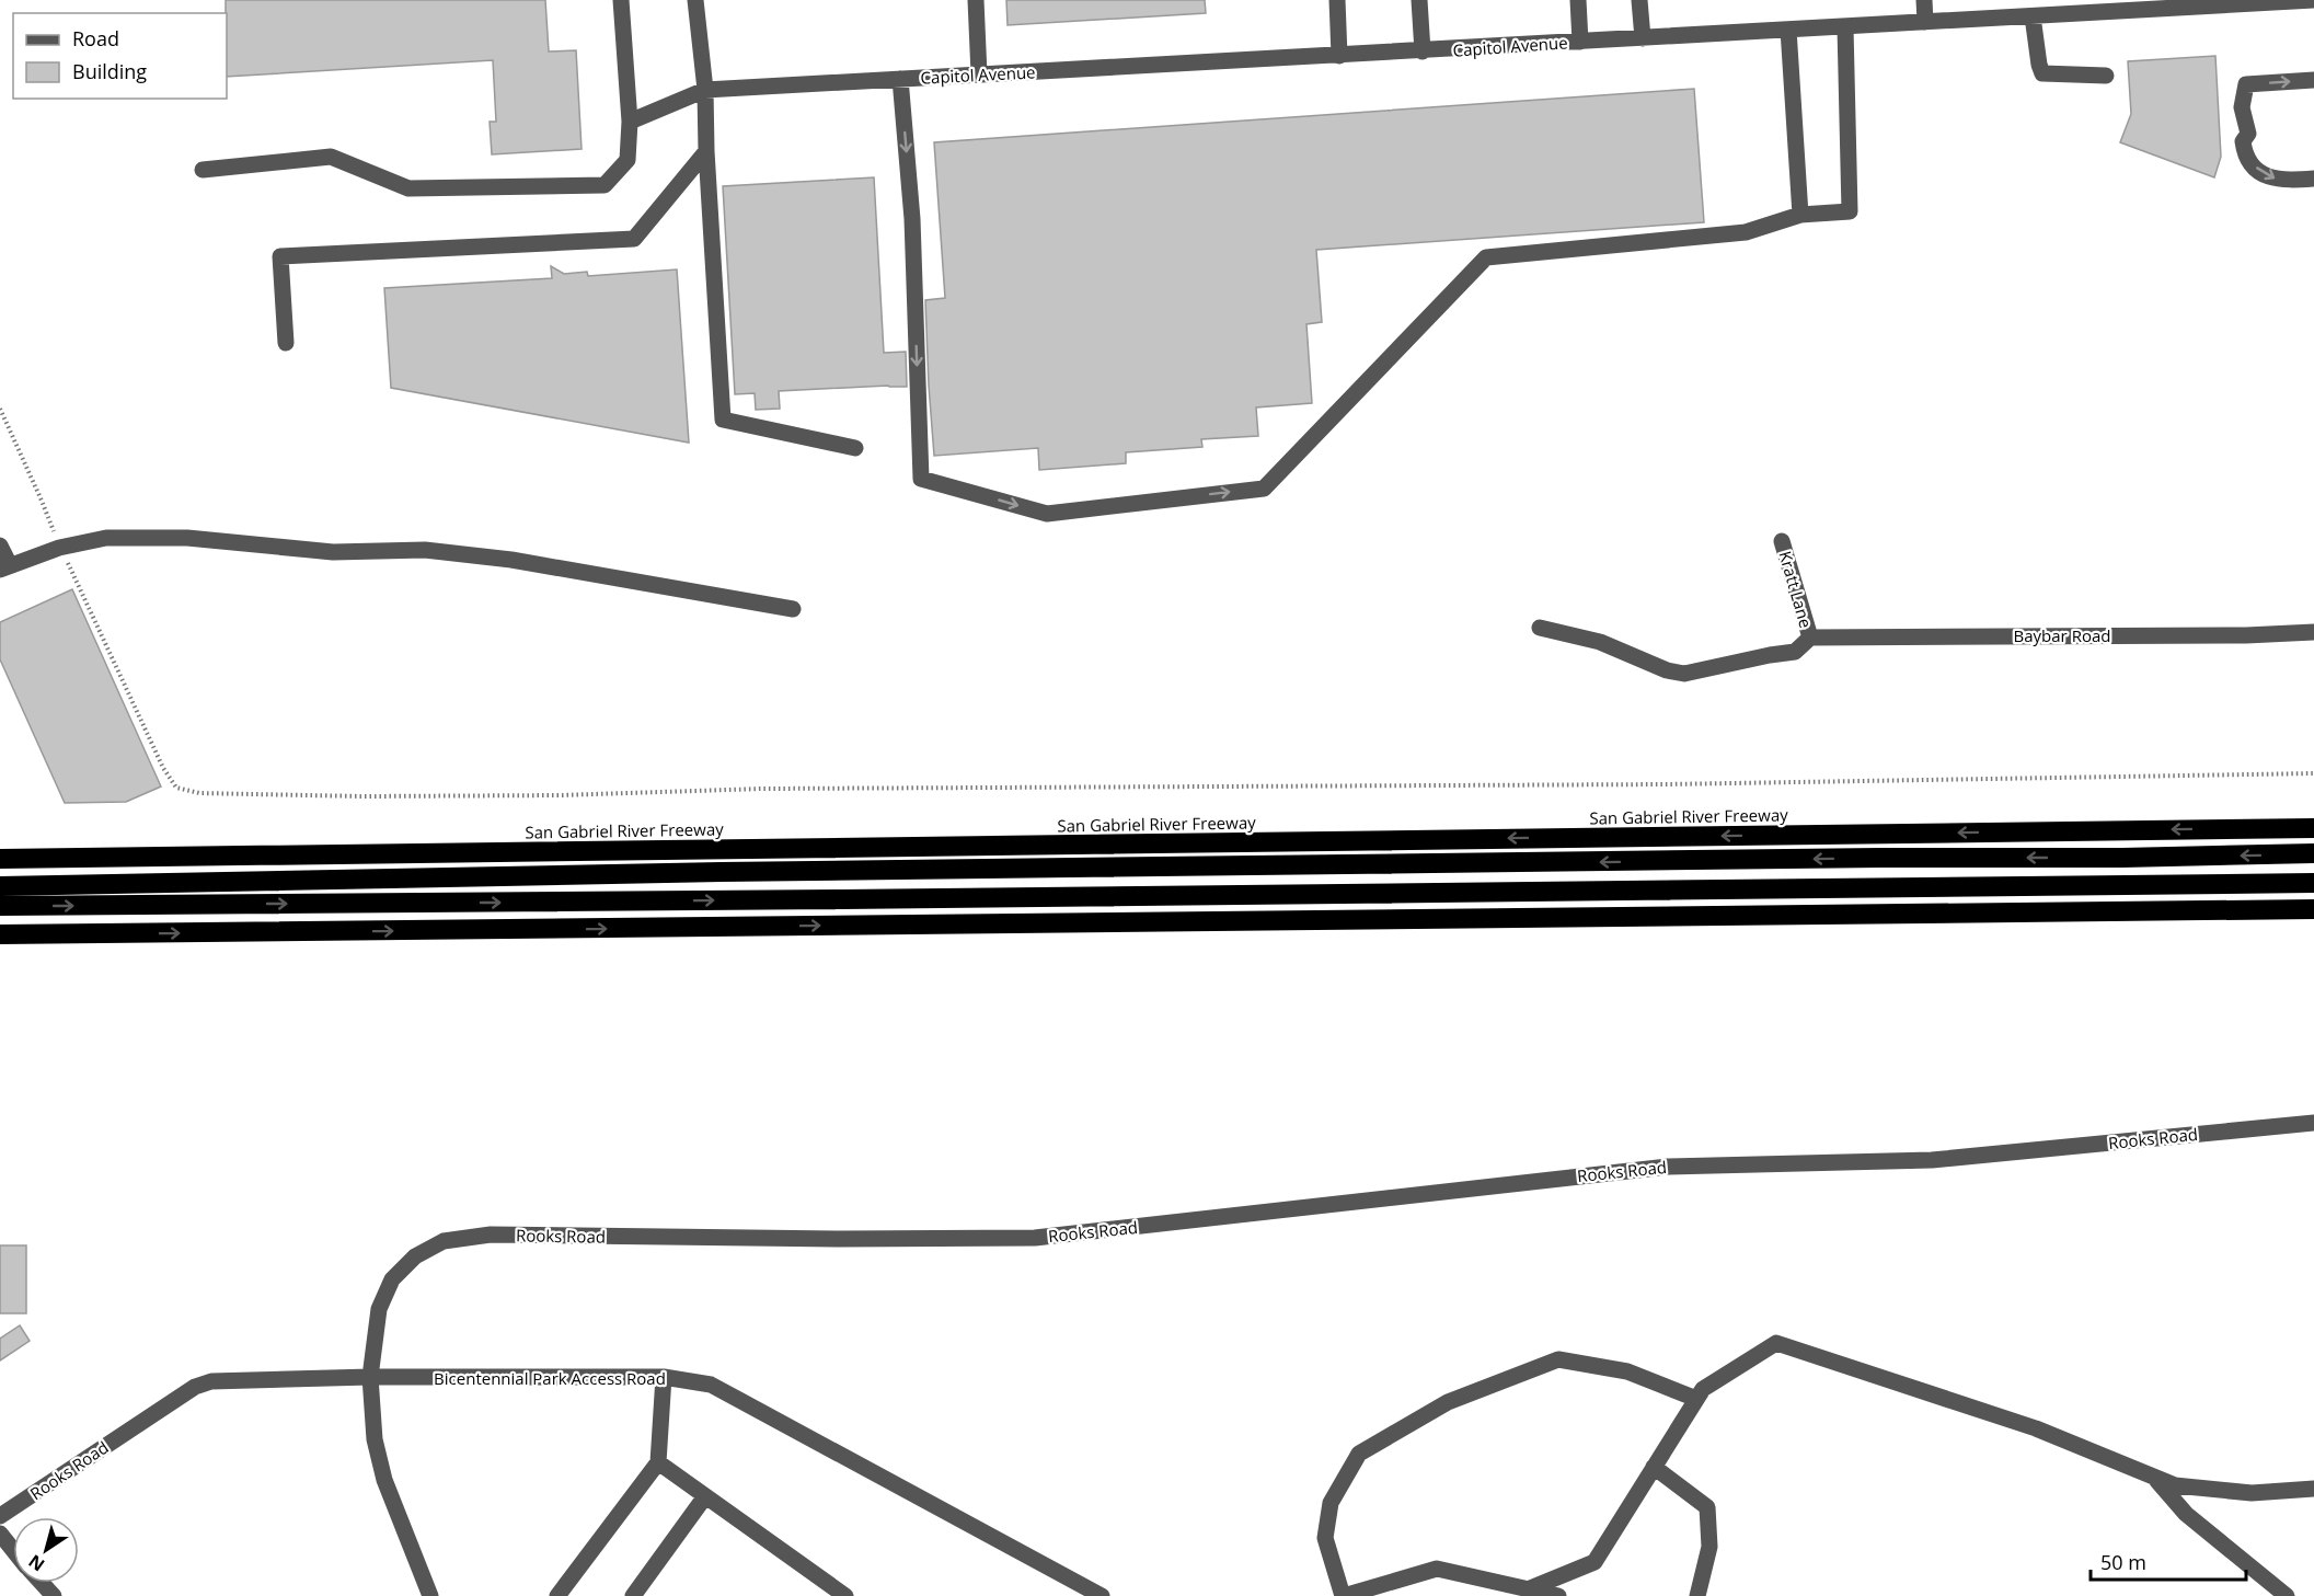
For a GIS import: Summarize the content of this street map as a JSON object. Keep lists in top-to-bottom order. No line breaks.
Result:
{"streets":{"highway":["San Gabriel River Freeway"],"street":["Capitol Avenue","Kratt Lane","Baybar Road","Rooks Road","Bicentennial Park Access Road"]},"crossings":[["Kratt Lane","Baybar Road"],["Rooks Road","Bicentennial Park Access Road"]],"legend":["Road","Building"],"scale_bar":"50 m","north":"bottom left"}
